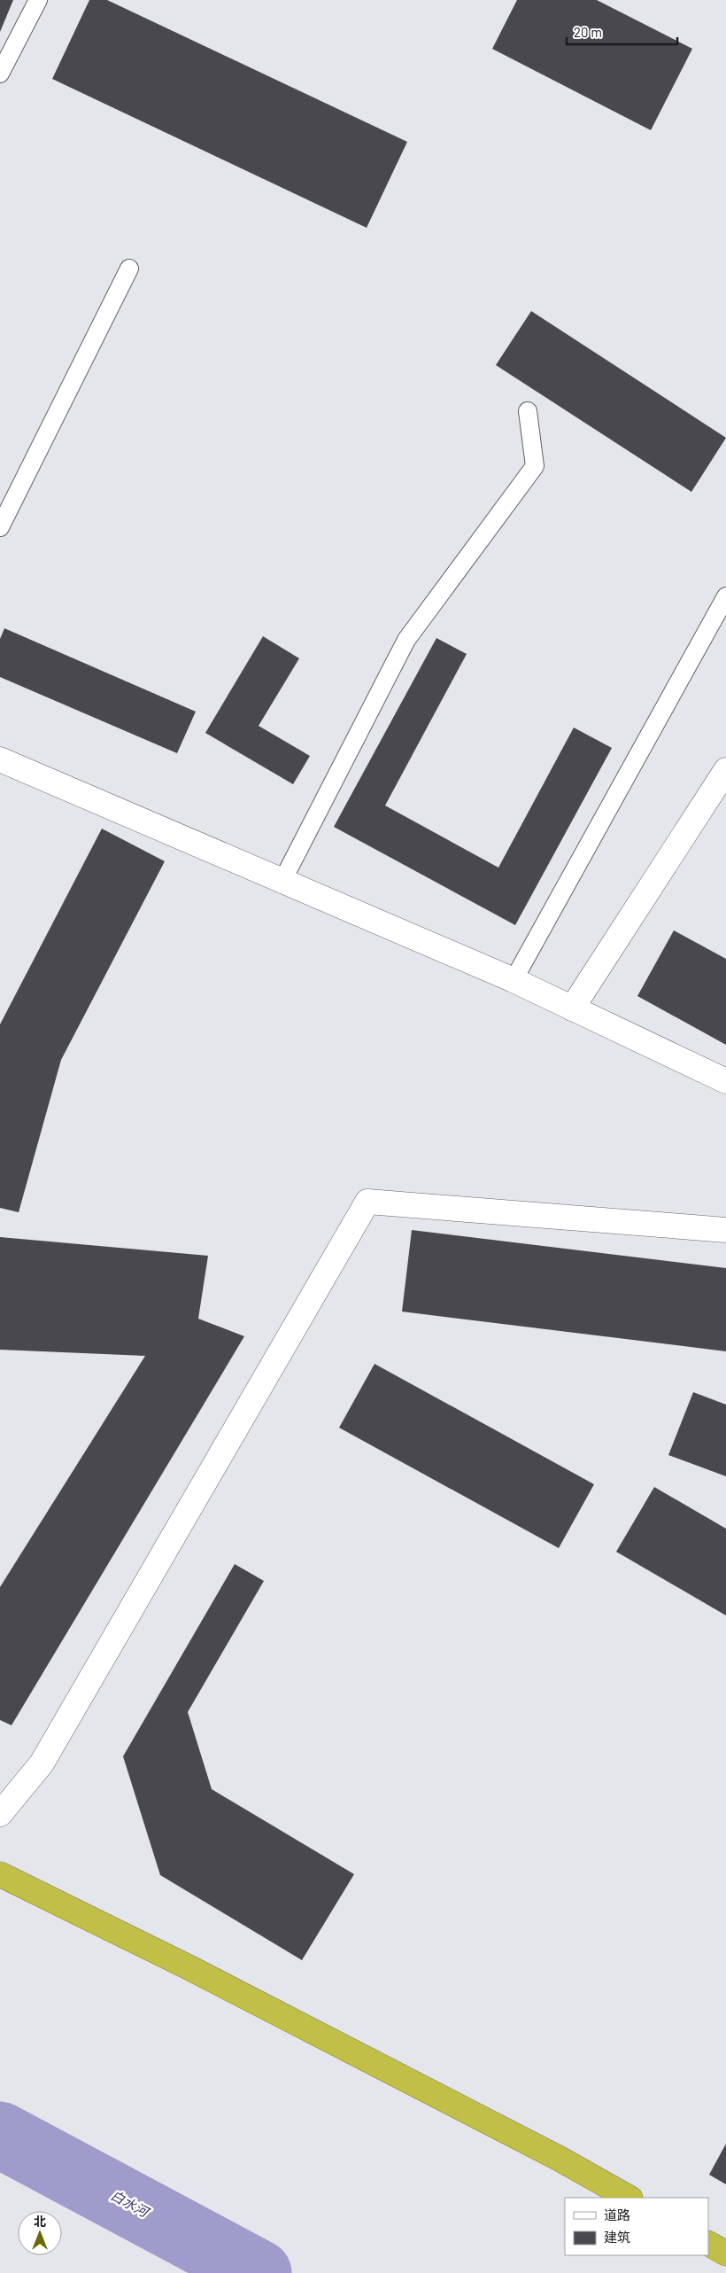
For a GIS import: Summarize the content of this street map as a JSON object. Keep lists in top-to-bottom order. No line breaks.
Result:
{"water":["白水河"],"legend":["道路","建筑"],"scale_bar":"20 m","north":"top"}
